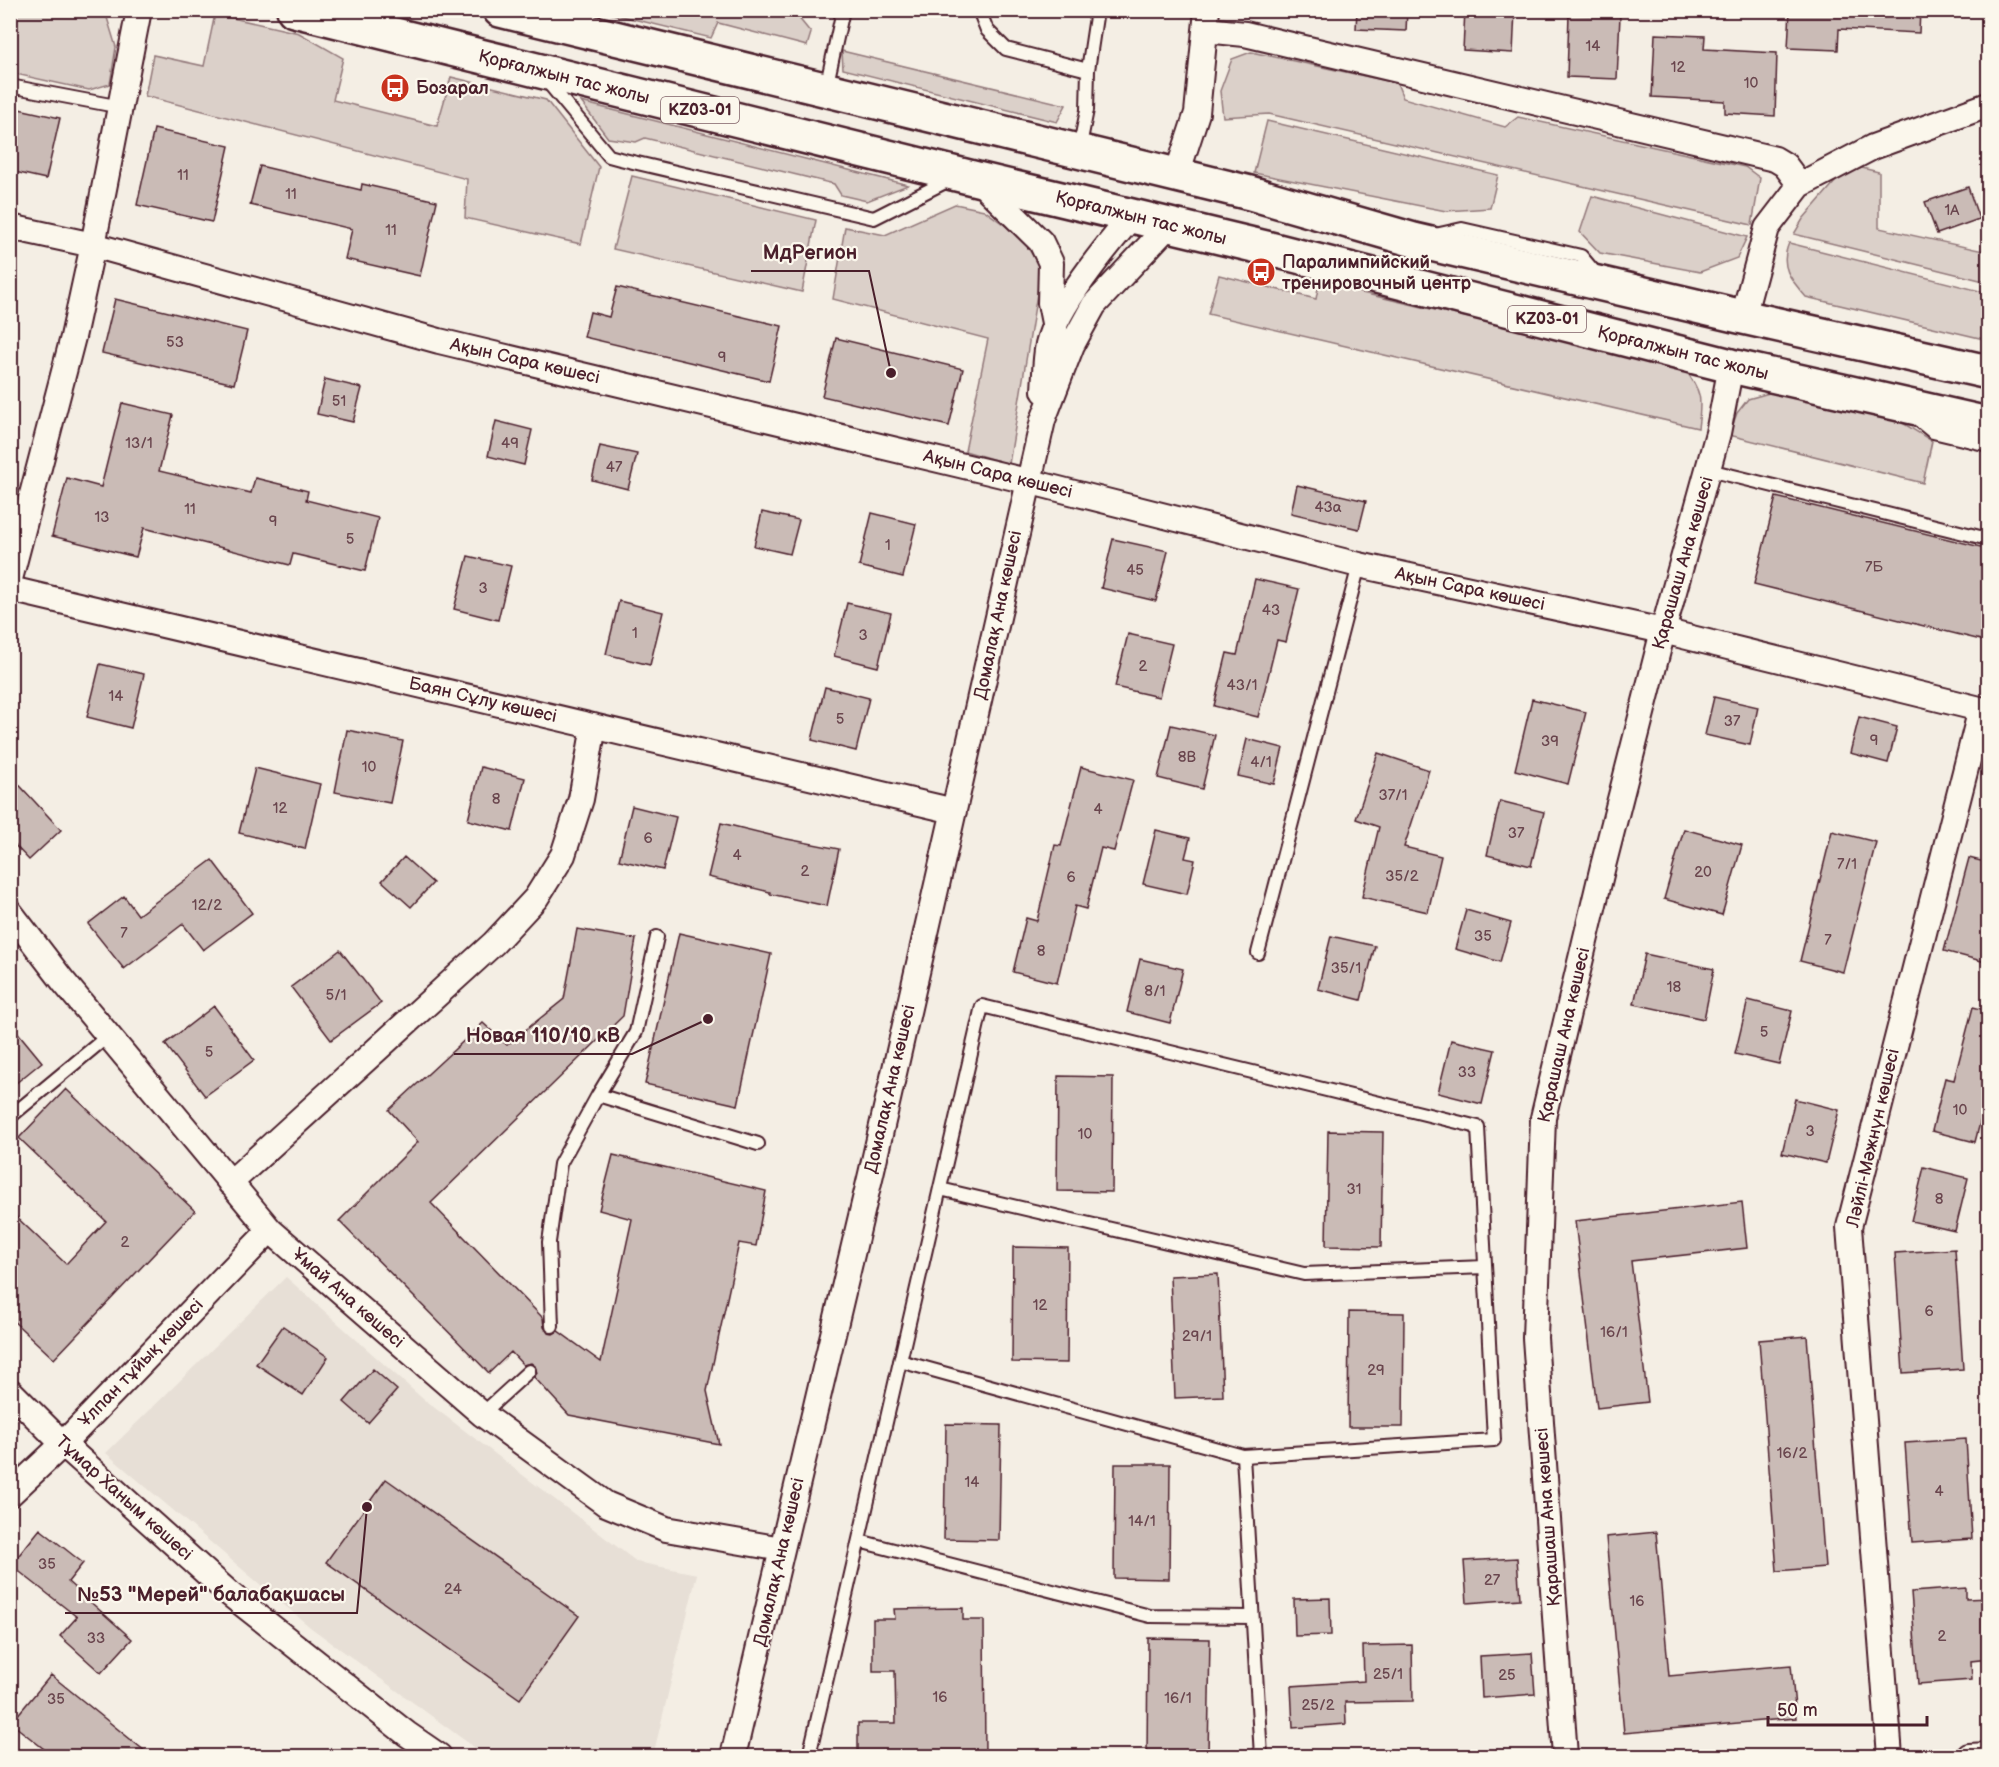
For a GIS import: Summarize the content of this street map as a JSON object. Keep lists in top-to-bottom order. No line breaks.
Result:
{"streets":{"main road":["Қорғалжын тас жолы","KZ03-01"],"street":["Ақын Сара көшесі","Қарашаш Ана көшесі","Домалақ Ана көшесі","Баян Сұлу көшесі","Ләйлі-Мәжнүн көшесі","Ұмай Ана көшесі","Ұлпан тұйық көшесі","Тұмар Ханым көшесі"]},"crossings":[["Қорғалжын тас жолы","Қарашаш Ана көшесі"],["Қорғалжын тас жолы","Домалақ Ана көшесі"],["Ақын Сара көшесі","Қарашаш Ана көшесі"],["Ақын Сара көшесі","Домалақ Ана көшесі"],["Ақын Сара көшесі","Ләйлі-Мәжнүн көшесі"],["Домалақ Ана көшесі","Баян Сұлу көшесі"],["Домалақ Ана көшесі","Ұмай Ана көшесі"],["Ұмай Ана көшесі","Ұлпан тұйық көшесі"],["Ұлпан тұйық көшесі","Тұмар Ханым көшесі"]],"places":{"bus stop":["Бозарал","Паралимпийский тренировочный центр"],"other":["МдРегион","Новая 110/10 кВ","№53 \"Мерей\" балабақшасы"]},"house_numbers":["14","12","10","11","11","1А","11","53","9","51","13/1","49","47","43а","11","13","9","5","1","7Б","45","3","43","1","3","2","43/1","14","5","37","9","39","8В","4/1","10","37/1","8","12","4","37","6","4","7/1","2","20","35/2","6","12/2","7","35","7","8","35/1","18","8/1","5/1","5","5","33","10","3","10","31","8","2","12","6","16/1","29/1","29","16/2","14","4","14/1","35","27","24","16","2","33","25/1","25","16","16/1","35","25/2"],"scale_bar":"50 m"}
